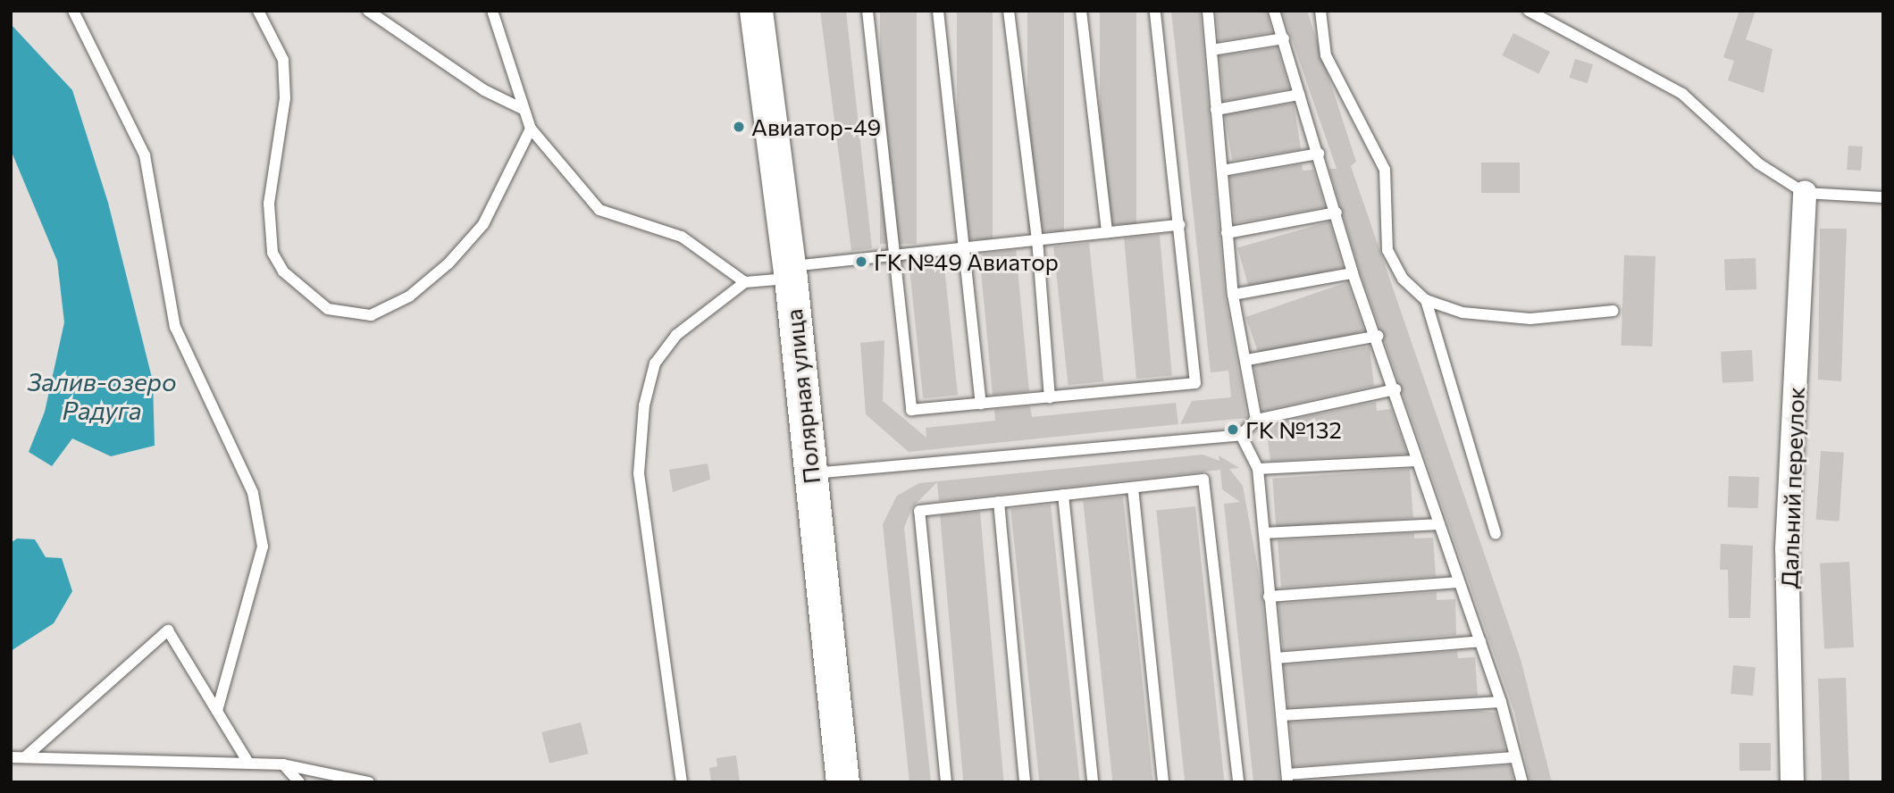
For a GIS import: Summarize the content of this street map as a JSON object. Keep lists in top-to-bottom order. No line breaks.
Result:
{"streets":{"main road":["Полярная улица"],"street":["Дальний переулок"]},"water":["Залив-озеро Радуга"],"places":["Авиатор-49","ГК №49 Авиатор","ГК №132"]}
